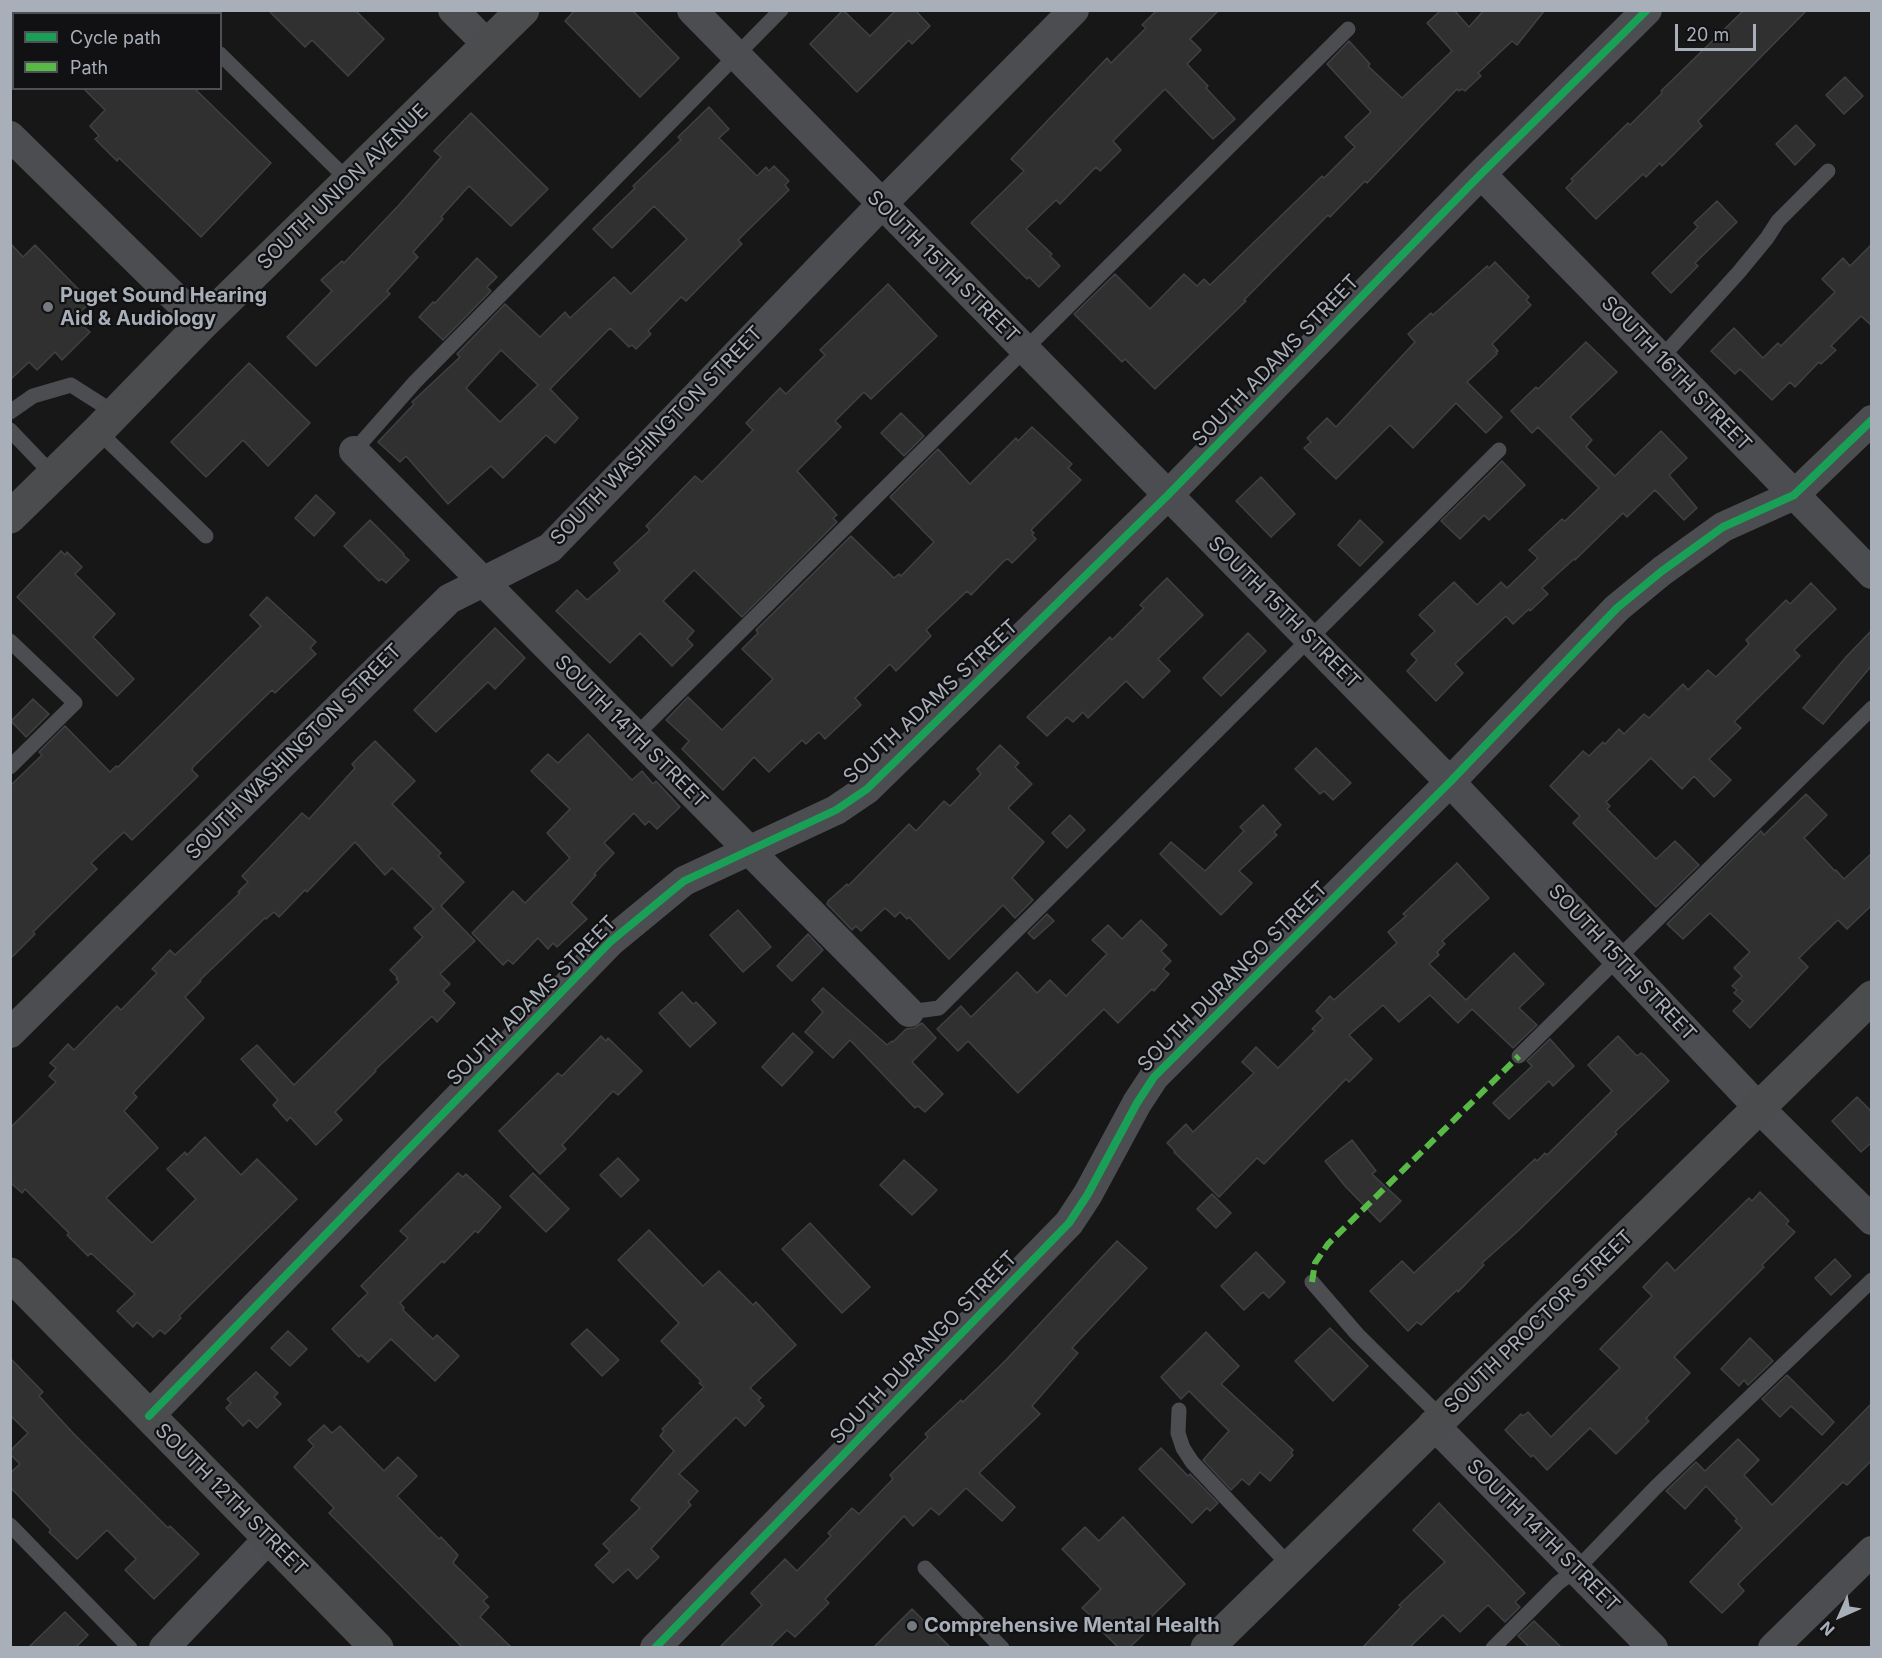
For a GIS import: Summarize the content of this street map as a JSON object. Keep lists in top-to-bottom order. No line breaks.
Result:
{"streets":{"main road":["SOUTH UNION AVENUE","SOUTH PROCTOR STREET","SOUTH 12TH STREET"],"street":["SOUTH 15TH STREET","SOUTH ADAMS STREET","SOUTH 16TH STREET","SOUTH WASHINGTON STREET","SOUTH 14TH STREET","SOUTH DURANGO STREET"]},"crossings":[["SOUTH 15TH STREET","SOUTH ADAMS STREET"],["SOUTH 15TH STREET","SOUTH WASHINGTON STREET"],["SOUTH 15TH STREET","SOUTH DURANGO STREET"],["SOUTH 15TH STREET","SOUTH PROCTOR STREET"],["SOUTH ADAMS STREET","SOUTH 16TH STREET"],["SOUTH ADAMS STREET","SOUTH 14TH STREET"],["SOUTH ADAMS STREET","SOUTH 12TH STREET"],["SOUTH 16TH STREET","SOUTH DURANGO STREET"],["SOUTH WASHINGTON STREET","SOUTH 14TH STREET"],["SOUTH 14TH STREET","SOUTH PROCTOR STREET"]],"places":["Puget Sound Hearing Aid & Audiology","Comprehensive Mental Health"],"legend":["Cycle path","Path"],"scale_bar":"20 m","north":"bottom left"}
